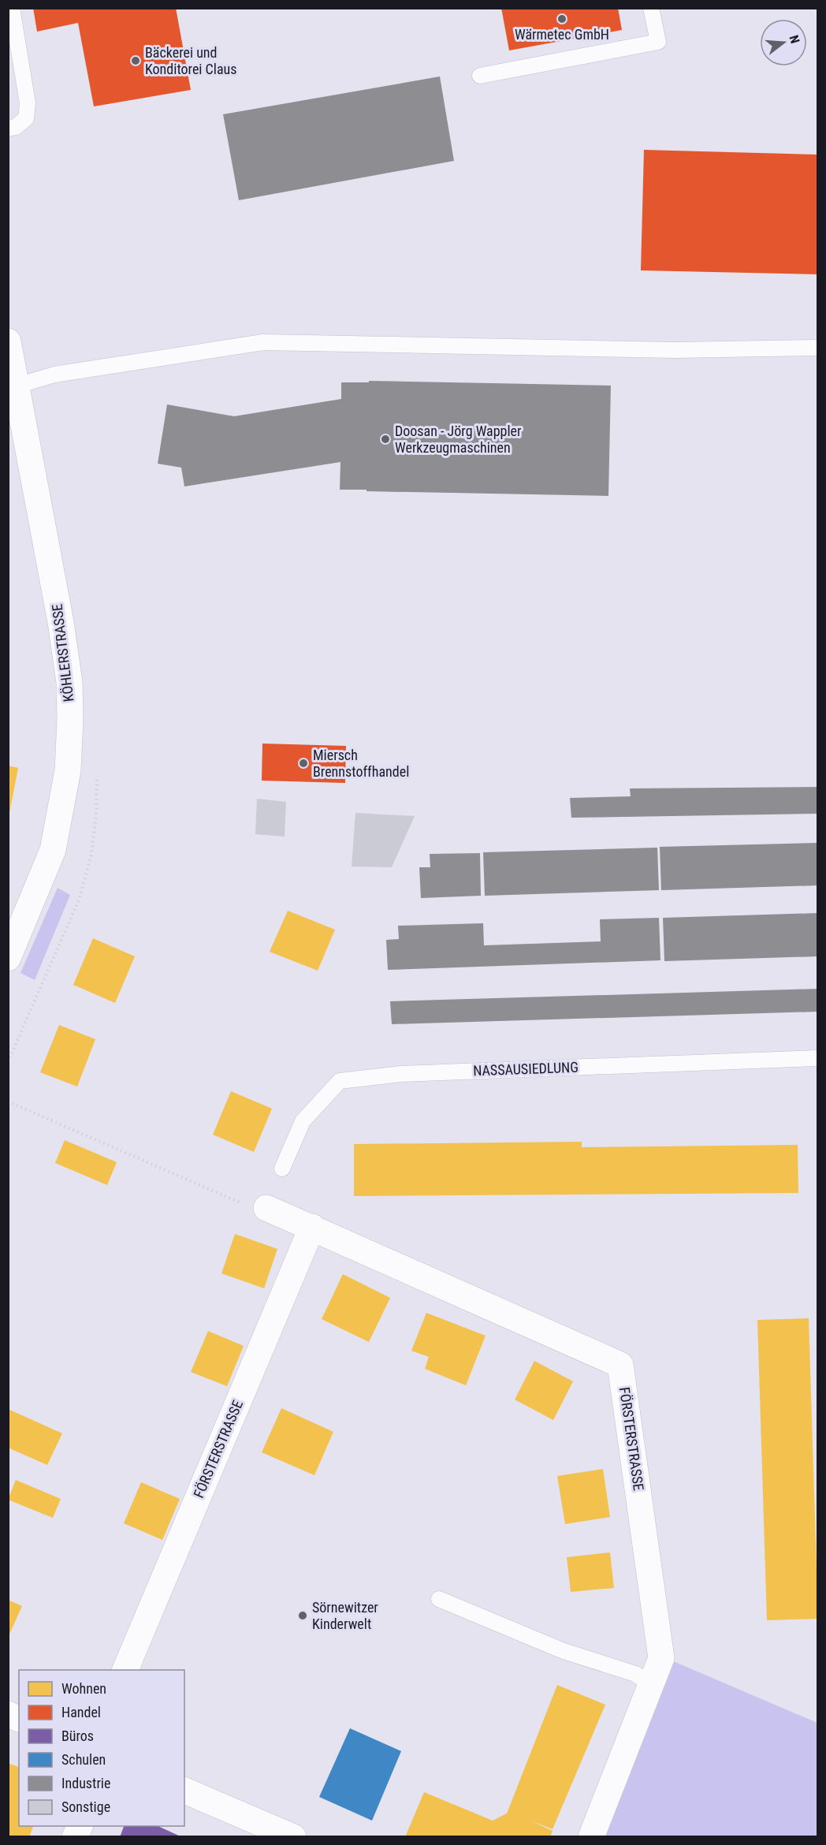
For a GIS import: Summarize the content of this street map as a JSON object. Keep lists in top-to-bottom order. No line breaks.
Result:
{"streets":{"street":["KÖHLERSTRASSE","FÖRSTERSTRASSE"],"lane":["NASSAUSIEDLUNG"]},"places":["Wärmetec GmbH","Bäckerei und Konditorei Claus","Doosan - Jörg Wappler Werkzeugmaschinen","Miersch Brennstoffhandel","Sörnewitzer Kinderwelt"],"legend":["Wohnen","Handel","Büros","Schulen","Industrie","Sonstige"],"north":"right"}
